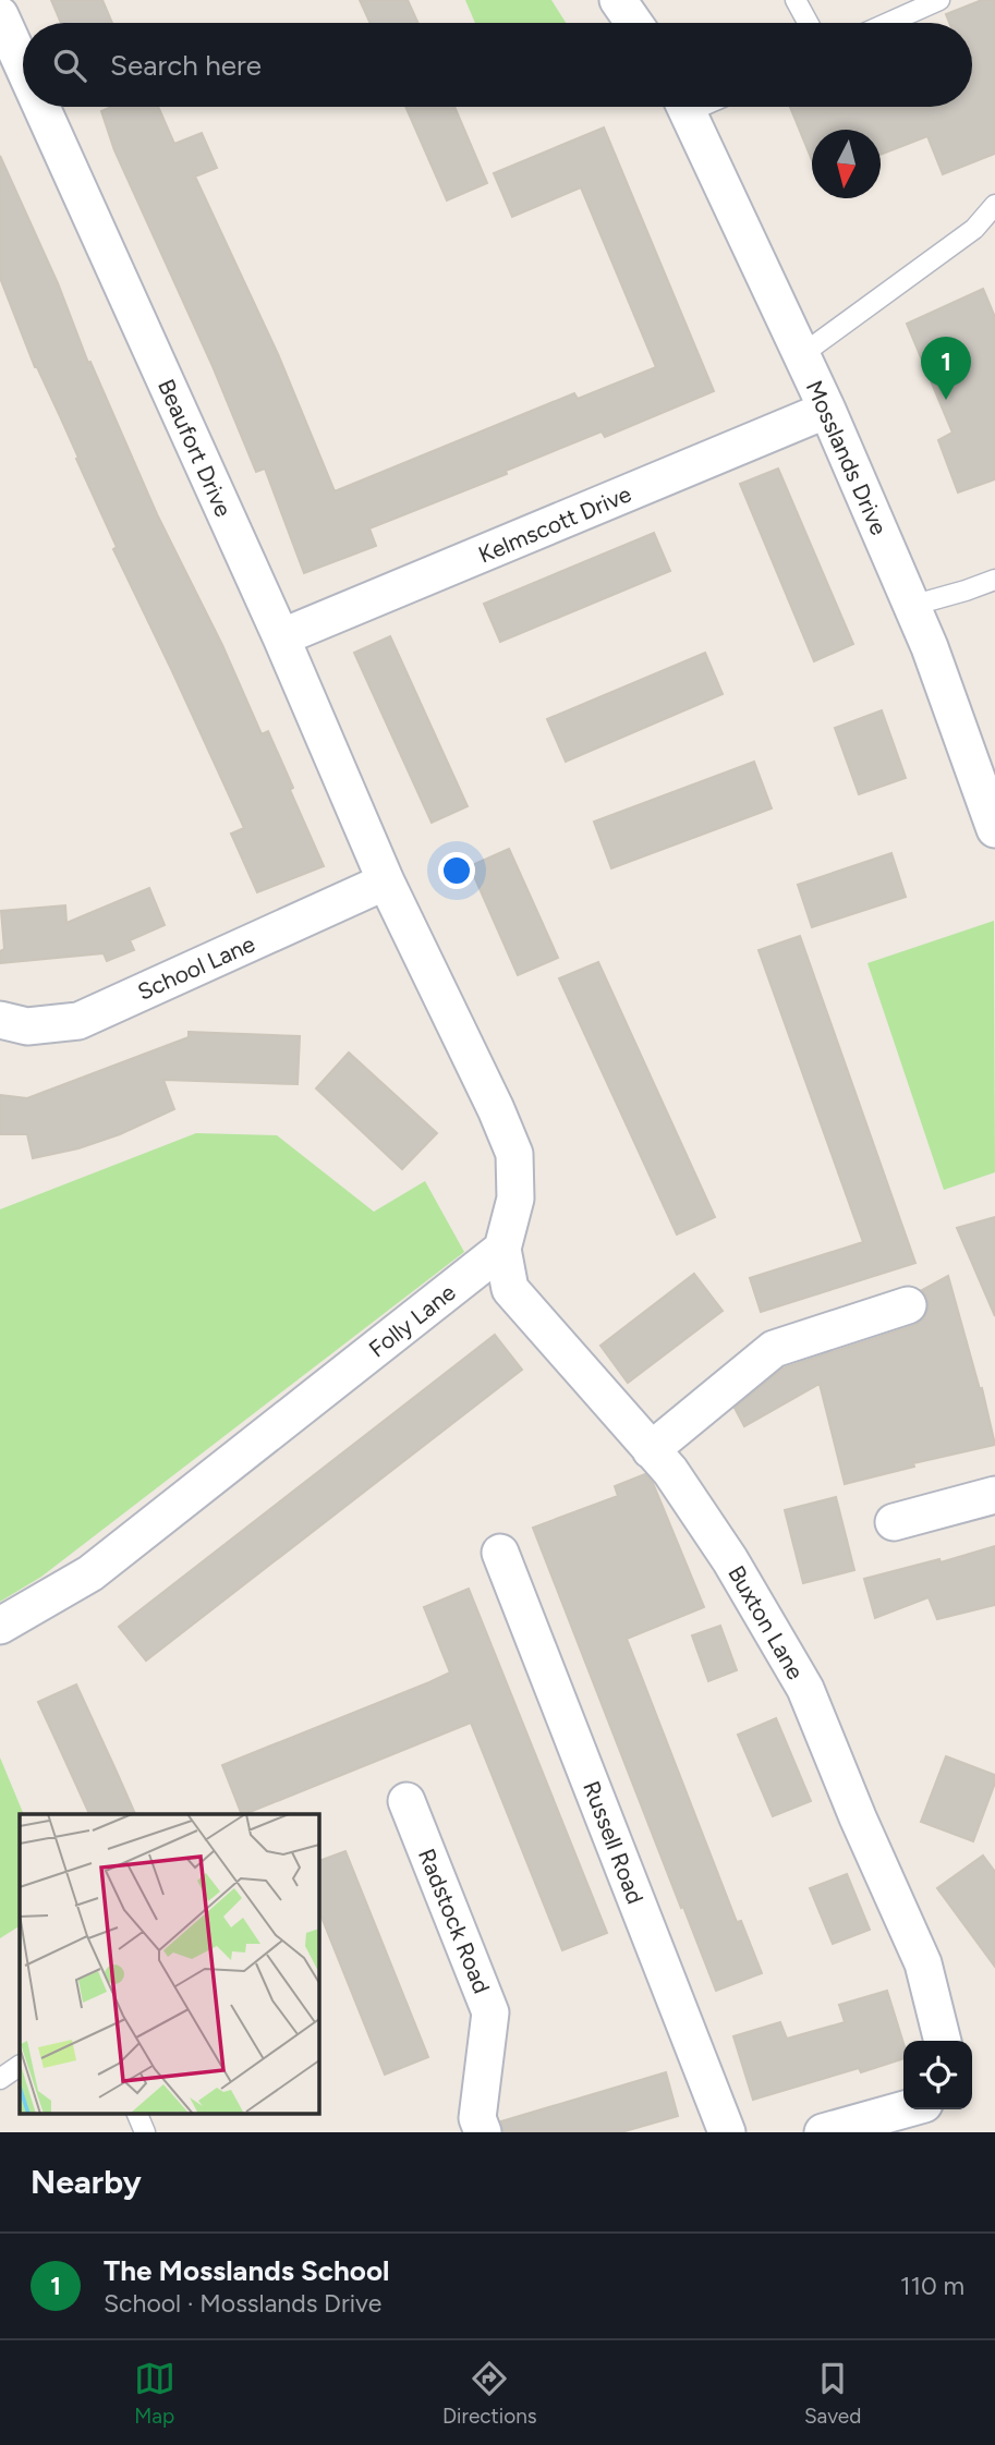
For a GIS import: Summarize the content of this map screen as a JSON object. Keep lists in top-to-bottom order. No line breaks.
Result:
{"streets":{"street":["Beaufort Drive","Mosslands Drive","Kelmscott Drive","School Lane","Folly Lane","Buxton Lane","Russell Road","Radstock Road"]},"crossings":[["Beaufort Drive","Kelmscott Drive"],["Beaufort Drive","School Lane"],["Mosslands Drive","Kelmscott Drive"],["Folly Lane","Buxton Lane"]],"north":"bottom","page":{"search":"Search here","pins":"1","heading":"Nearby","list":[{"mark":"1","name":"The Mosslands School","note":"School · Mosslands Drive","value":"110 m"}],"nav":["Map","Directions","Saved"]}}
